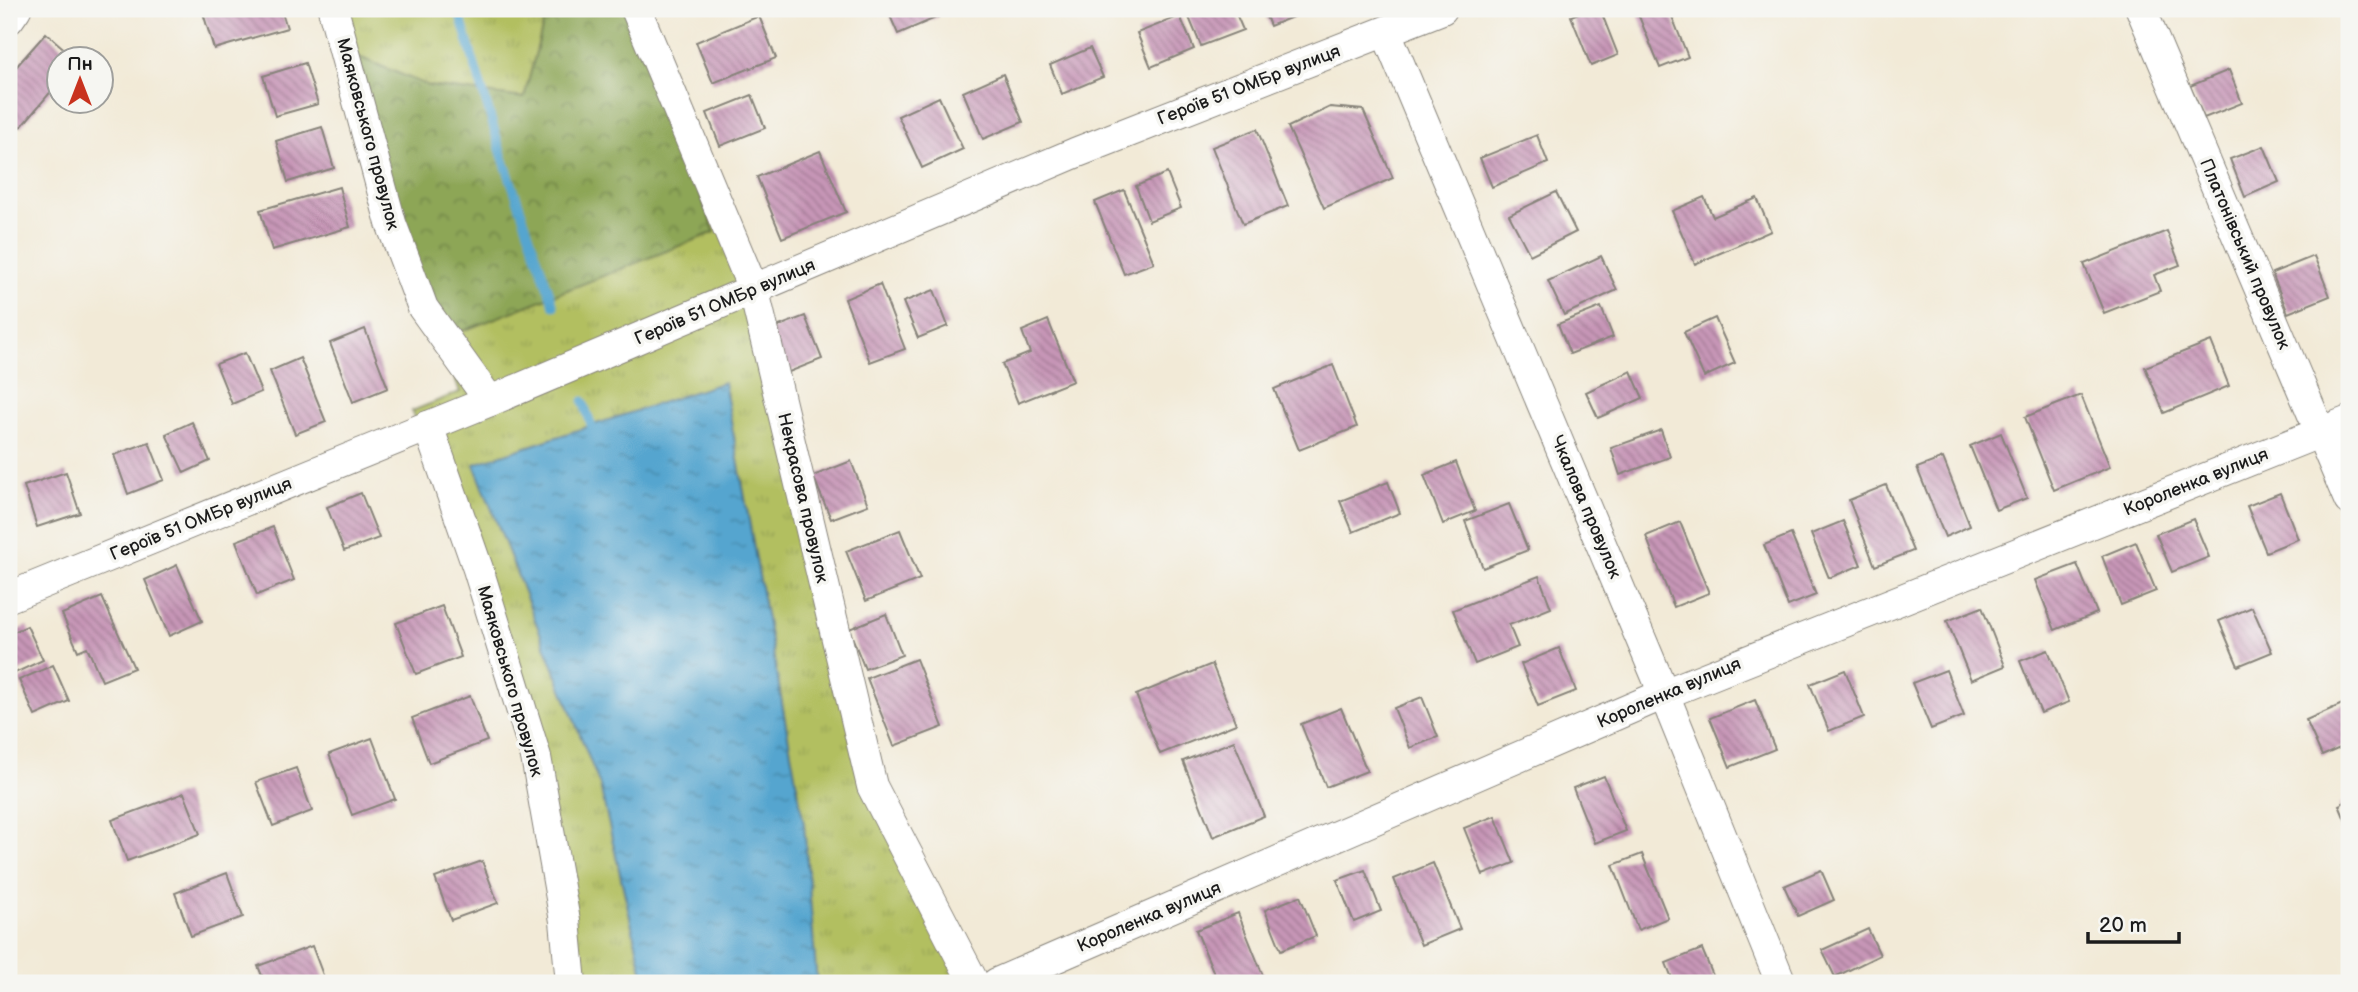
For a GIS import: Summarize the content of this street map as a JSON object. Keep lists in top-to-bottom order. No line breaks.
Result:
{"streets":{"street":["Героїв 51 ОМБр вулиця","Маяковського провулок","Платонівський провулок","Короленка вулиця","Некрасова провулок","Чкалова провулок"]},"crossings":[["Героїв 51 ОМБр вулиця","Маяковського провулок"],["Героїв 51 ОМБр вулиця","Некрасова провулок"],["Героїв 51 ОМБр вулиця","Чкалова провулок"],["Платонівський провулок","Короленка вулиця"],["Короленка вулиця","Чкалова провулок"]],"scale_bar":"20 m","north":"top"}
